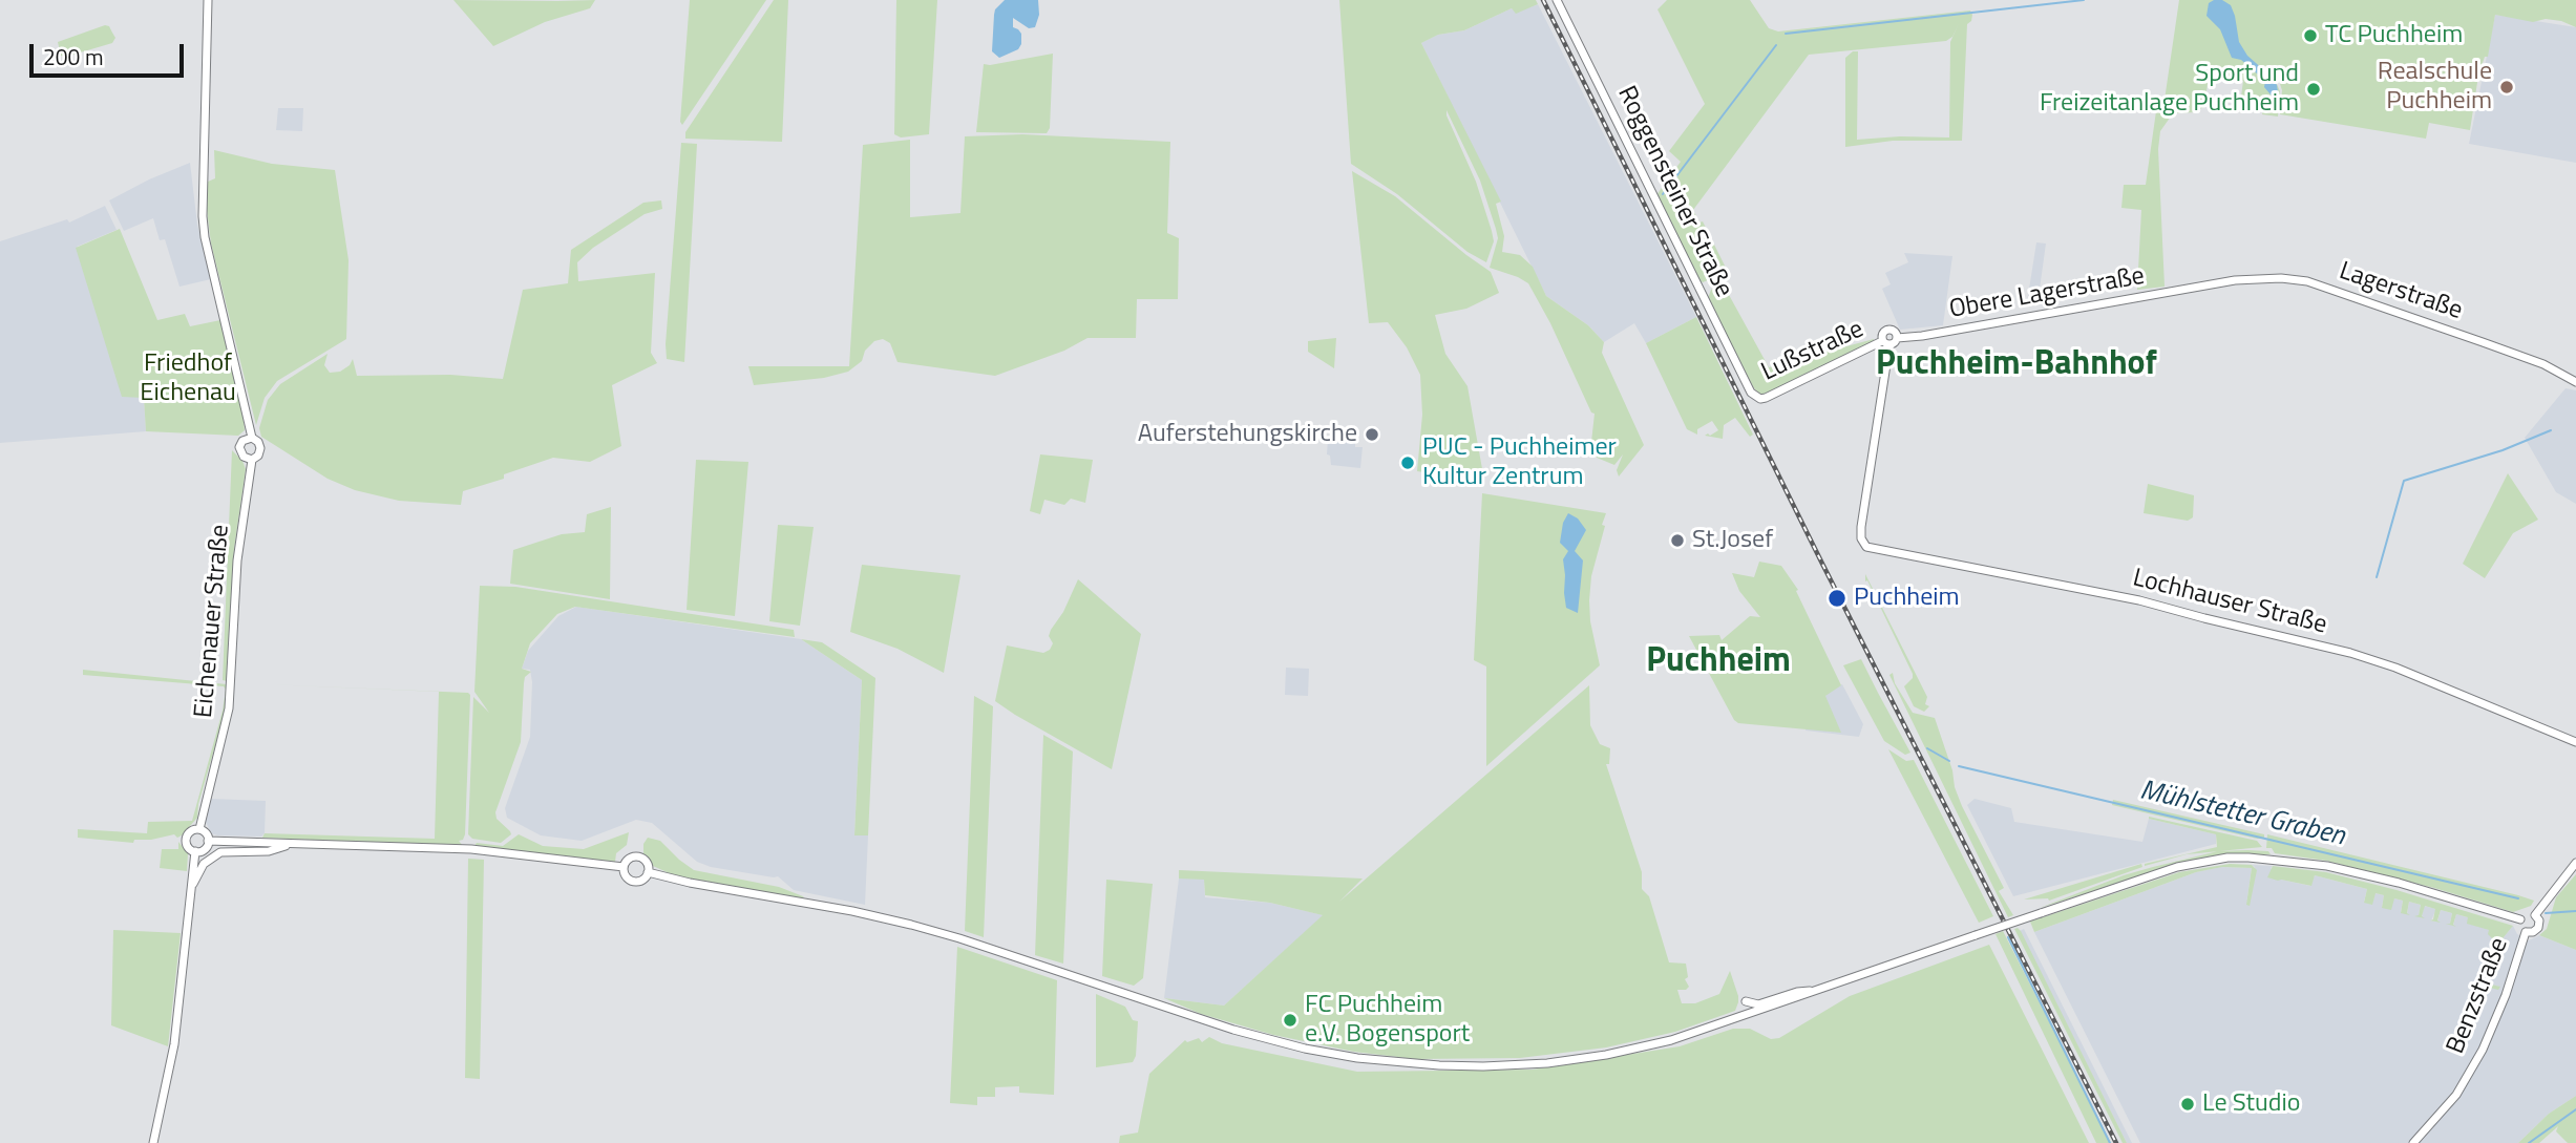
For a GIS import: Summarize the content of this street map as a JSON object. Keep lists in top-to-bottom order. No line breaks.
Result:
{"streets":{"street":["Roggensteiner Straße","Lagerstraße","Obere Lagerstraße","Lußstraße","Lochhauser Straße","Eichenauer Straße","Benzstraße"]},"crossings":[["Roggensteiner Straße","Lußstraße"],["Lagerstraße","Obere Lagerstraße"],["Obere Lagerstraße","Lußstraße"],["Obere Lagerstraße","Lochhauser Straße"],["Lußstraße","Lochhauser Straße"]],"districts":["Puchheim-Bahnhof","Puchheim"],"water":["Mühlstetter Graben"],"parks":["Friedhof Eichenau"],"places":["TC Puchheim","Realschule Puchheim","Sport und Freizeitanlage Puchheim","Auferstehungskirche","PUC - Puchheimer Kultur Zentrum","St.Josef","Puchheim","FC Puchheim e.V. Bogensport","Le Studio"],"scale_bar":"200 m"}
